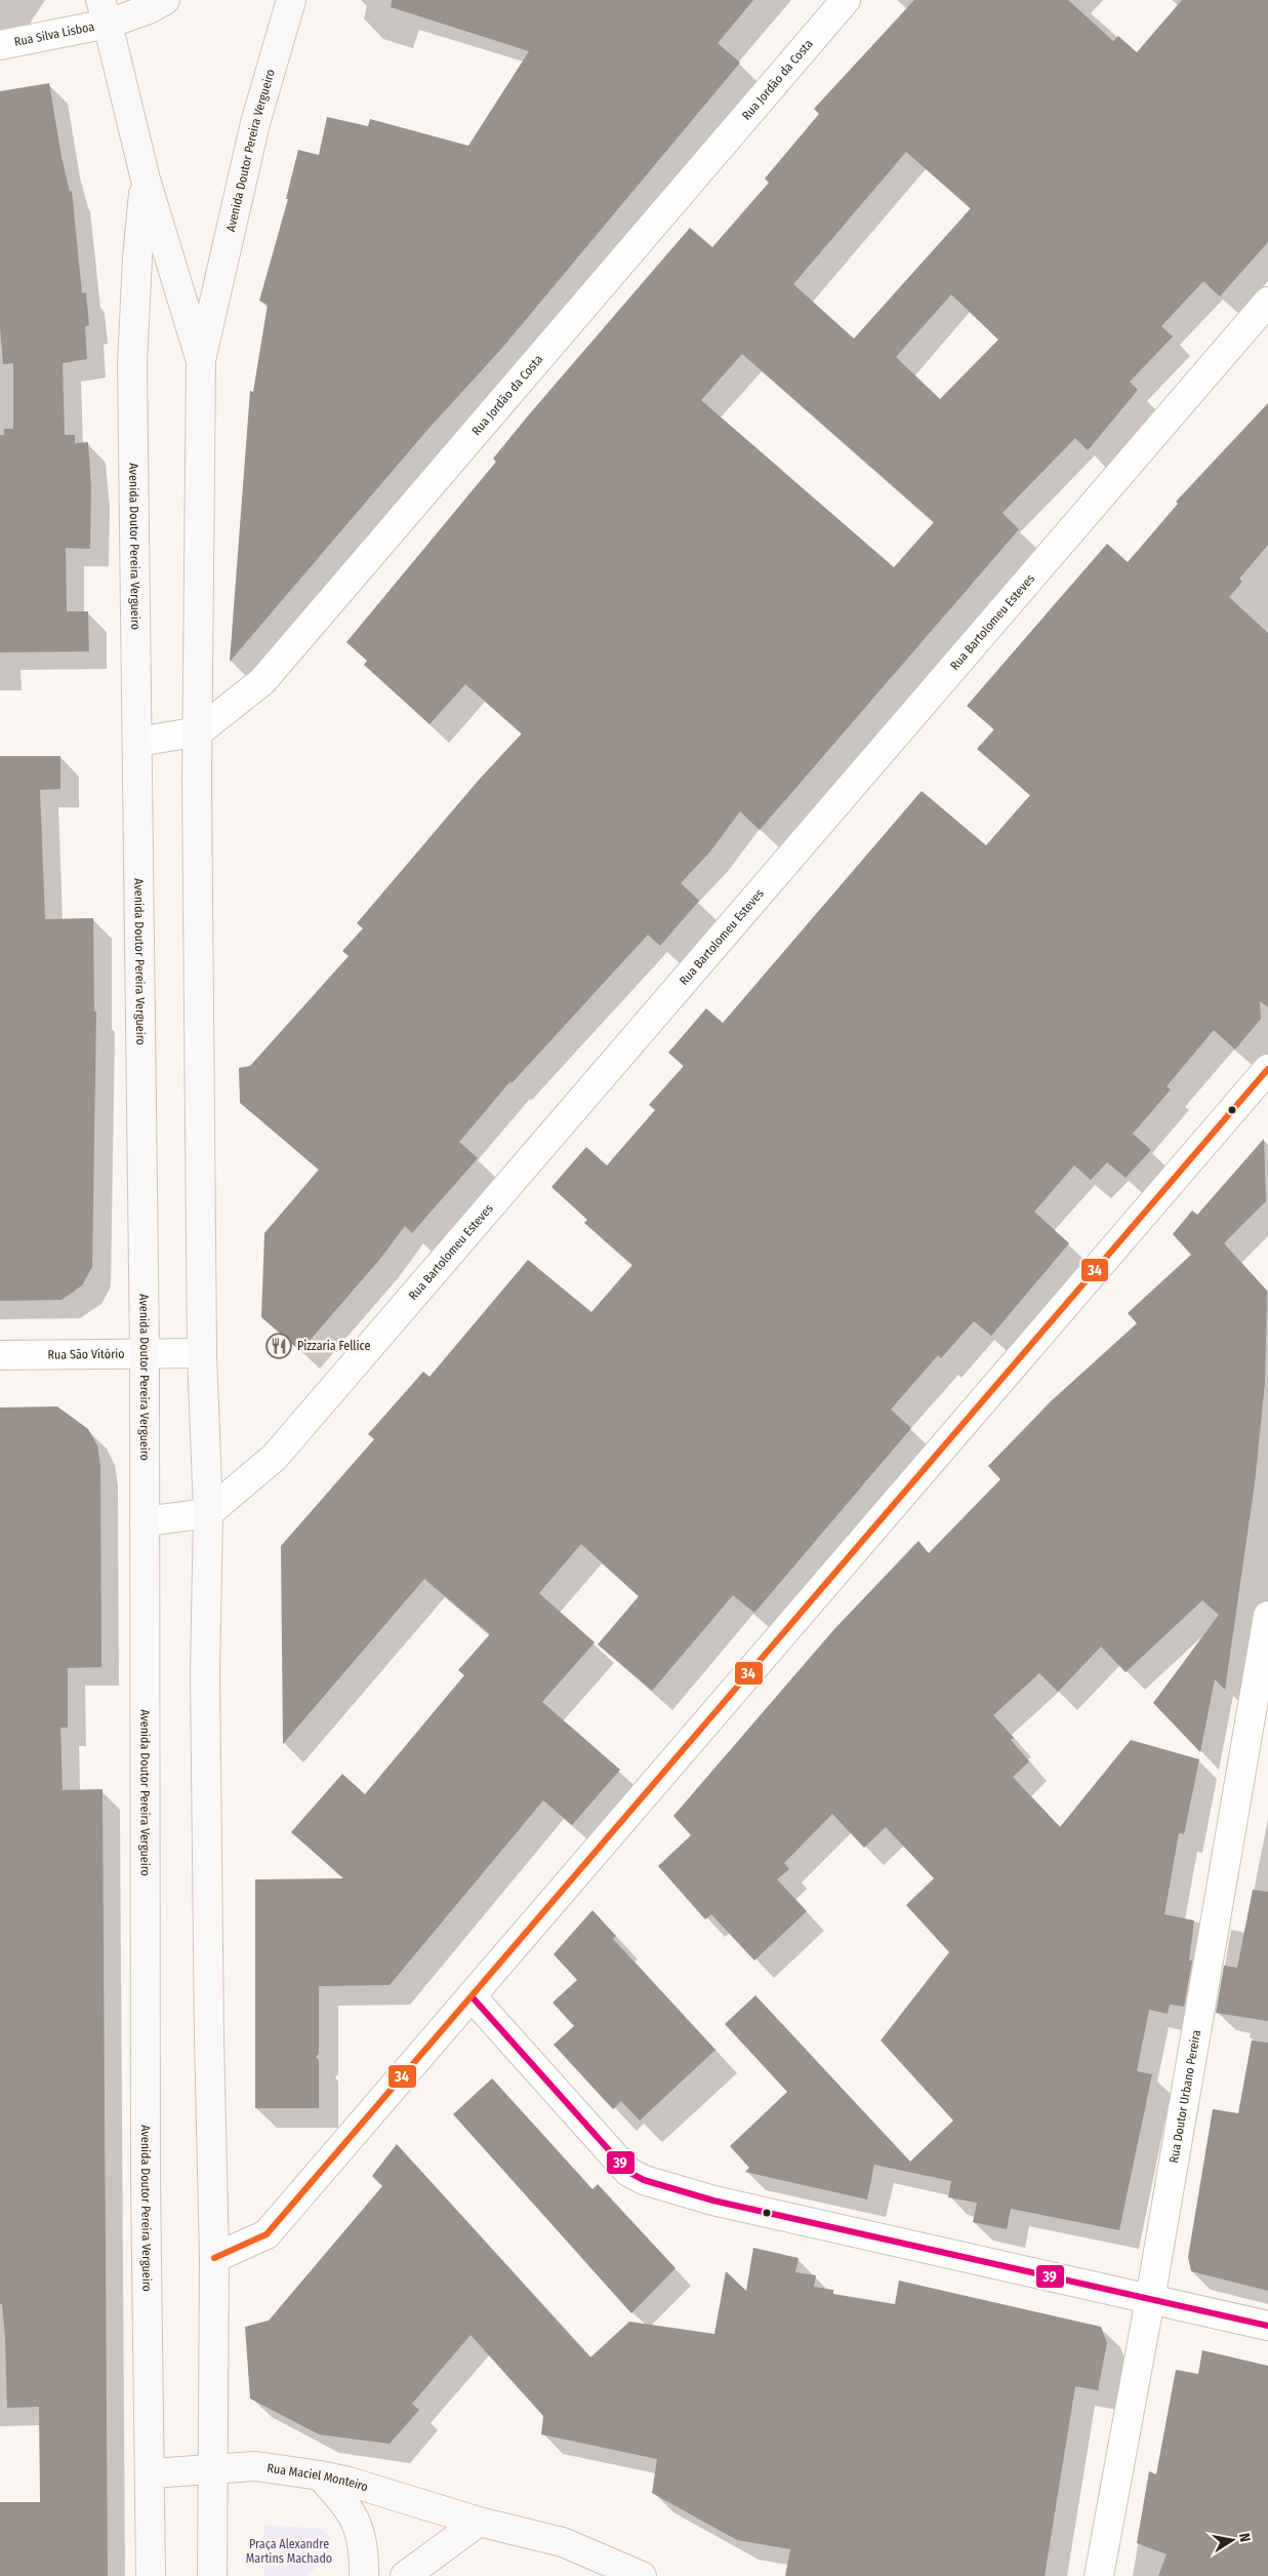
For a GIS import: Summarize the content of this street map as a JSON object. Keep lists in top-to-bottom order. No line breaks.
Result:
{"streets":{"street":["Rua Silva Lisboa","Rua Jordão da Costa","Avenida Doutor Pereira Vergueiro","Rua Bartolomeu Esteves","Rua São Vitório","Rua Doutor Urbano Pereira","Rua Maciel Monteiro"]},"crossings":[["Rua Silva Lisboa","Avenida Doutor Pereira Vergueiro"],["Rua Jordão da Costa","Avenida Doutor Pereira Vergueiro"],["Avenida Doutor Pereira Vergueiro","Rua Bartolomeu Esteves"],["Avenida Doutor Pereira Vergueiro","Rua São Vitório"],["Avenida Doutor Pereira Vergueiro","Rua Maciel Monteiro"]],"parks":["Praça Alexandre Martins Machado"],"places":{"restaurant":["Pizzaria Fellice"]},"lines":["transit line 34","transit line 39"],"north":"right"}
